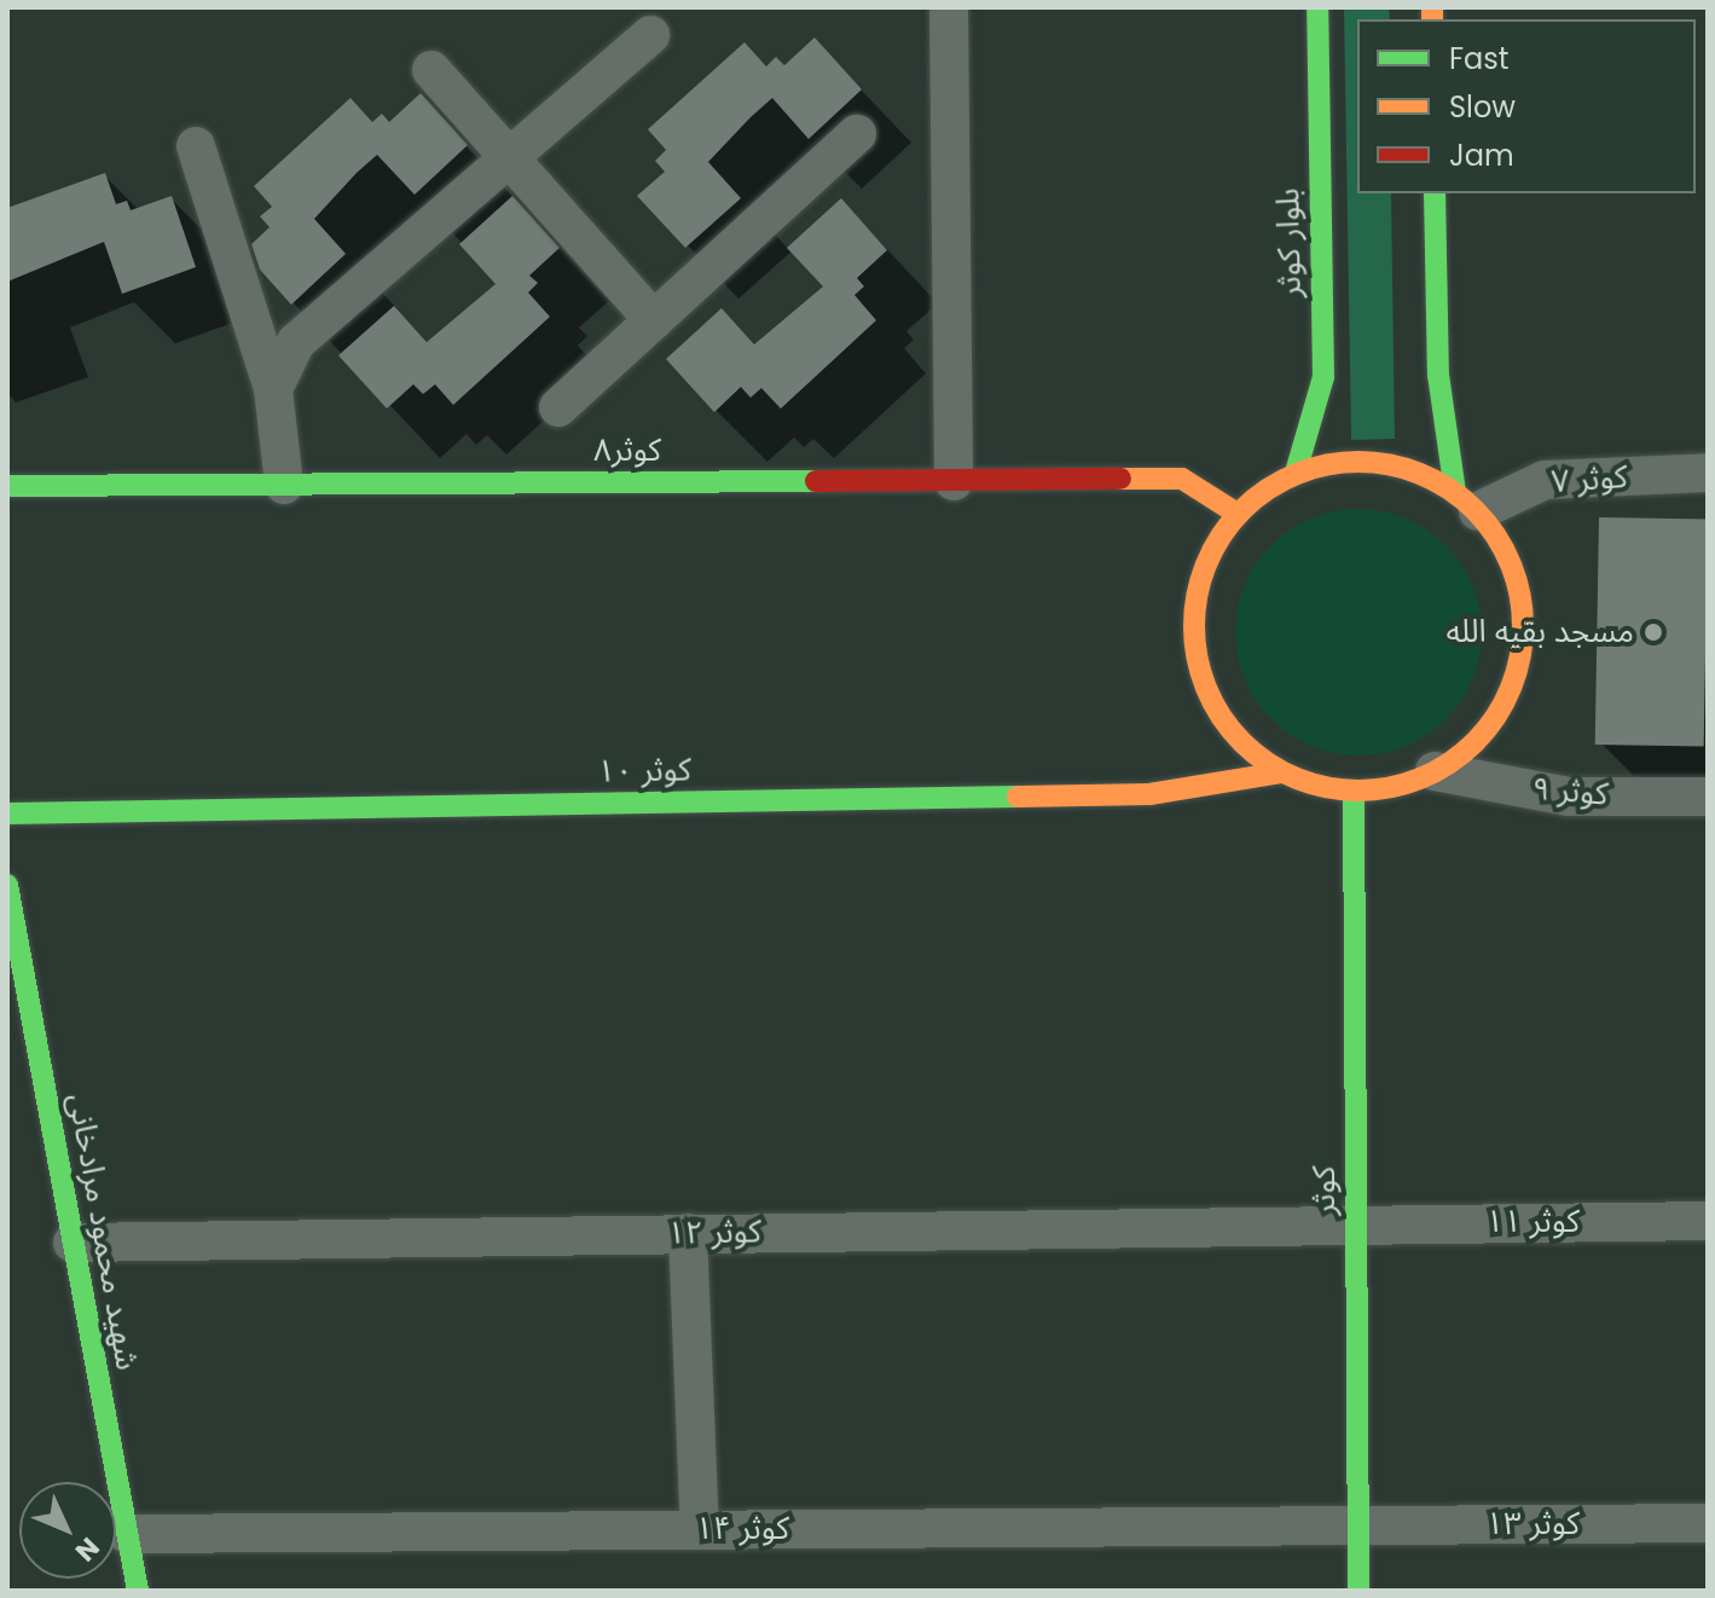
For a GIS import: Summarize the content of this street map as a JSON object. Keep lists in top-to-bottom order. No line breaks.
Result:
{"streets":{"street":["بلوار کوثر","کوثر۸","کوثر ۷","کوثر ۱۰","کوثر ۹","کوثر","کوثر ۱۱","شهید محمود مرادخانی","کوثر ۱۲","کوثر ۱۳","کوثر ۱۴"]},"crossings":[["بلوار کوثر","کوثر۸"],["بلوار کوثر","کوثر ۷"],["بلوار کوثر","کوثر ۱۰"],["بلوار کوثر","کوثر ۹"],["بلوار کوثر","کوثر"],["کوثر۸","کوثر ۷"],["کوثر۸","کوثر ۱۰"],["کوثر۸","کوثر ۹"],["کوثر۸","کوثر"],["کوثر ۷","کوثر ۱۰"],["کوثر ۷","کوثر ۹"],["کوثر ۷","کوثر"],["کوثر ۱۰","کوثر ۹"],["کوثر ۱۰","کوثر"],["کوثر ۹","کوثر"],["کوثر","کوثر ۱۱"],["کوثر","کوثر ۱۲"],["کوثر","کوثر ۱۳"],["کوثر","کوثر ۱۴"],["کوثر ۱۱","کوثر ۱۲"],["شهید محمود مرادخانی","کوثر ۱۲"],["شهید محمود مرادخانی","کوثر ۱۴"],["کوثر ۱۳","کوثر ۱۴"]],"places":["مسجد بقیه الله"],"legend":["Fast","Slow","Jam"],"north":"bottom right"}
